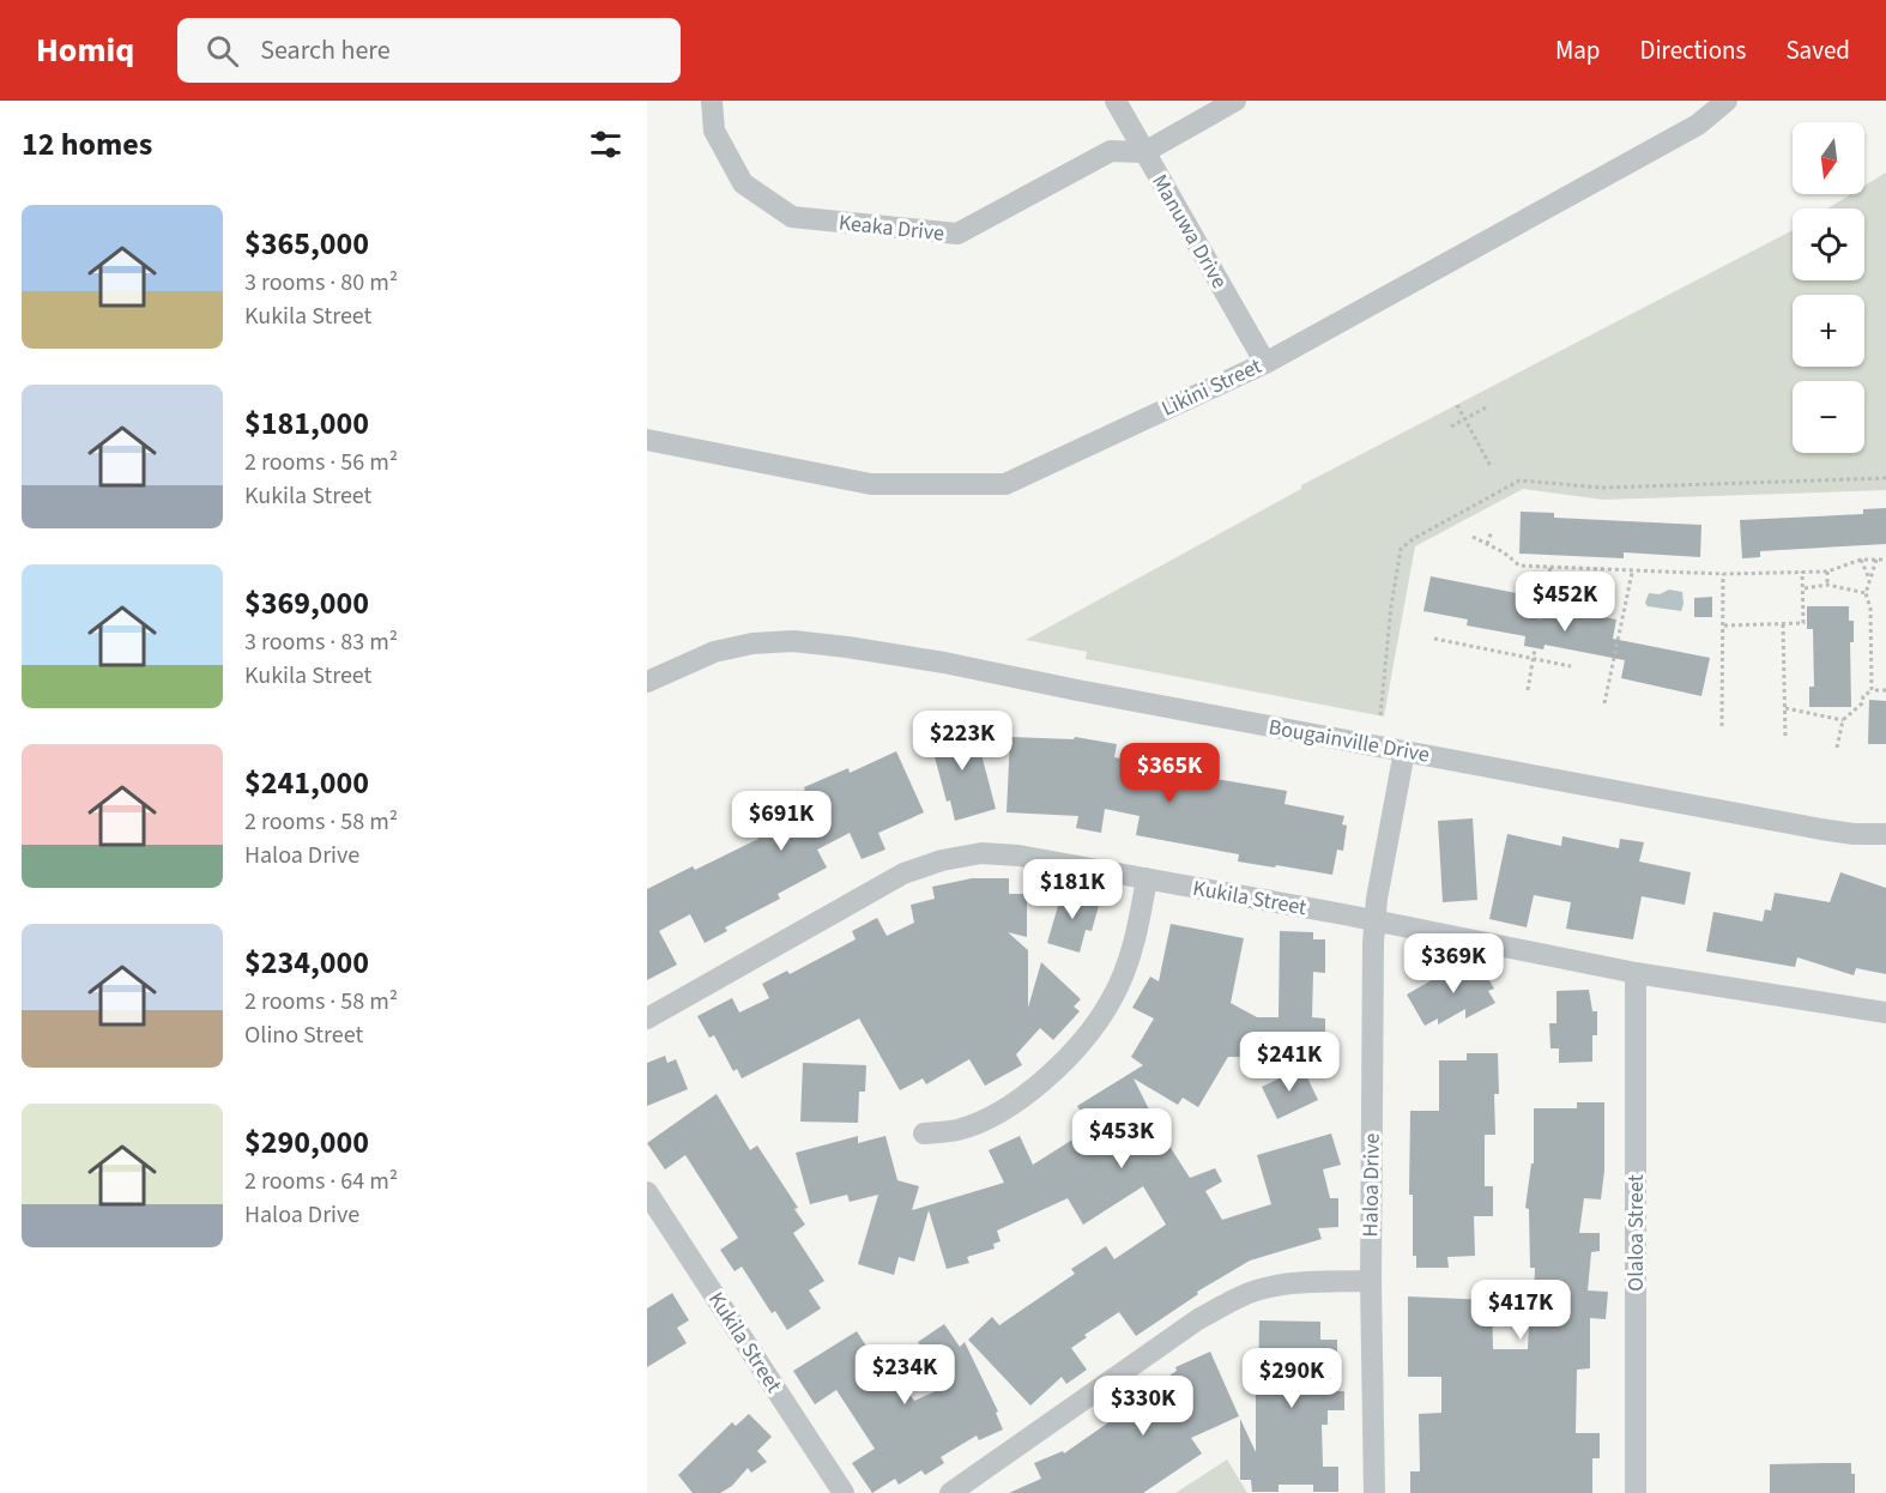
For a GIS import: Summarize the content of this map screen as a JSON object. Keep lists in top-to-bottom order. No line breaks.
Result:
{"streets":{"street":["Keaka Drive","Manuwa Drive","Likini Street","Bougainville Drive","Kukila Street","Haloa Drive","Olaloa Street"]},"crossings":[["Keaka Drive","Manuwa Drive"],["Manuwa Drive","Likini Street"],["Bougainville Drive","Haloa Drive"],["Kukila Street","Haloa Drive"],["Kukila Street","Olaloa Street"]],"north":"bottom","page":{"header":"Homiq","search":"Search here","nav":["Map","Directions","Saved"],"heading":"12 homes","map_buttons":["+","−"],"list":[{"name":"$365,000","note":"3 rooms · 80 m² · Kukila Street"},{"name":"$181,000","note":"2 rooms · 56 m² · Kukila Street"},{"name":"$369,000","note":"3 rooms · 83 m² · Kukila Street"},{"name":"$241,000","note":"2 rooms · 58 m² · Haloa Drive"},{"name":"$234,000","note":"2 rooms · 58 m² · Olino Street"},{"name":"$290,000","note":"2 rooms · 64 m² · Haloa Drive"}],"price":["$452K","$223K","$365K","$691K","$181K","$369K","$241K","$453K","$417K","$234K","$290K","$330K"]}}
